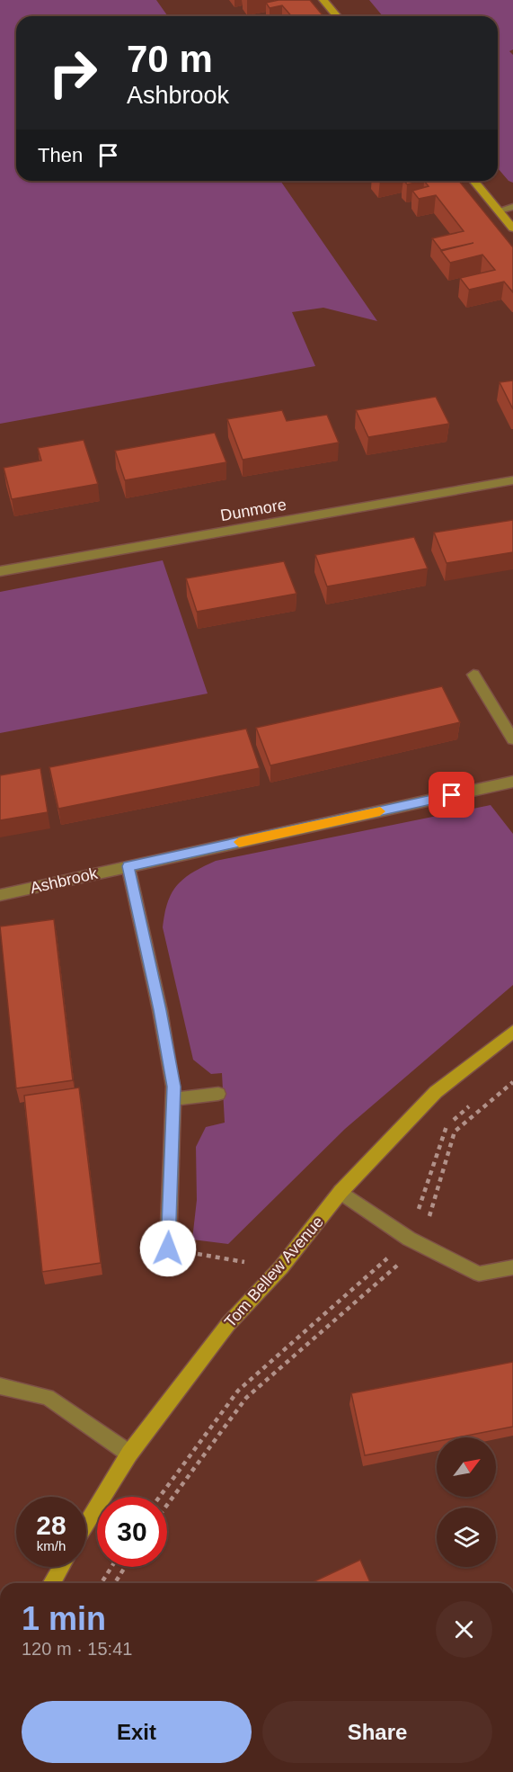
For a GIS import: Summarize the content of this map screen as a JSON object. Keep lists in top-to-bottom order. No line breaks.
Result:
{"streets":{"street":["Dunmore","Ashbrook","Tom Bellew Avenue"]},"north":"top right","page":{"turn":["70 m","Ashbrook"],"then":"Then","speed":"28 km/h","limit":"30","heading":["1 min","120 m · 15:41"],"buttons":["Exit","Share"]}}
